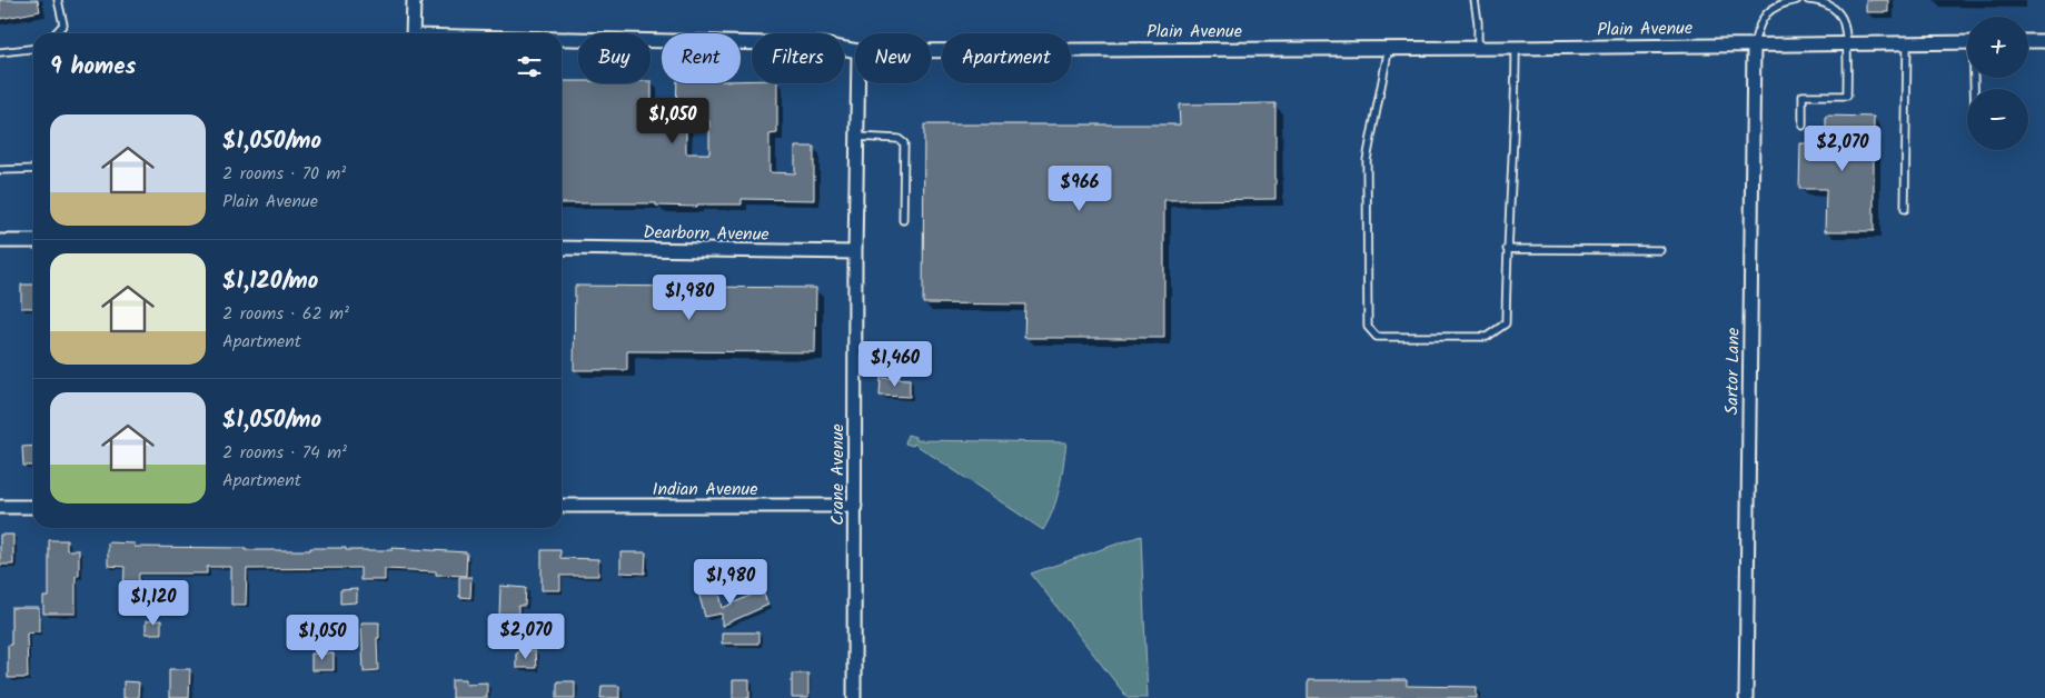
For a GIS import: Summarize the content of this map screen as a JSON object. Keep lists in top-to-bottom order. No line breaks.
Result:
{"streets":{"street":["Plain Avenue","Dearborn Avenue","Sartor Lane","Crane Avenue","Indian Avenue"]},"crossings":[["Plain Avenue","Sartor Lane"],["Dearborn Avenue","Crane Avenue"],["Crane Avenue","Indian Avenue"]],"page":{"map_buttons":["+","−"],"chip":["Buy","Rent","Filters","New","Apartment"],"heading":"9 homes","price":["$1,050","$2,070","$966","$1,980","$1,460","$1,980","$1,120","$2,070","$1,050"],"list":[{"name":"$1,050/mo","note":"2 rooms · 70 m² · Plain Avenue"},{"name":"$1,120/mo","note":"2 rooms · 62 m² · Apartment"},{"name":"$1,050/mo","note":"2 rooms · 74 m² · Apartment"}]}}
